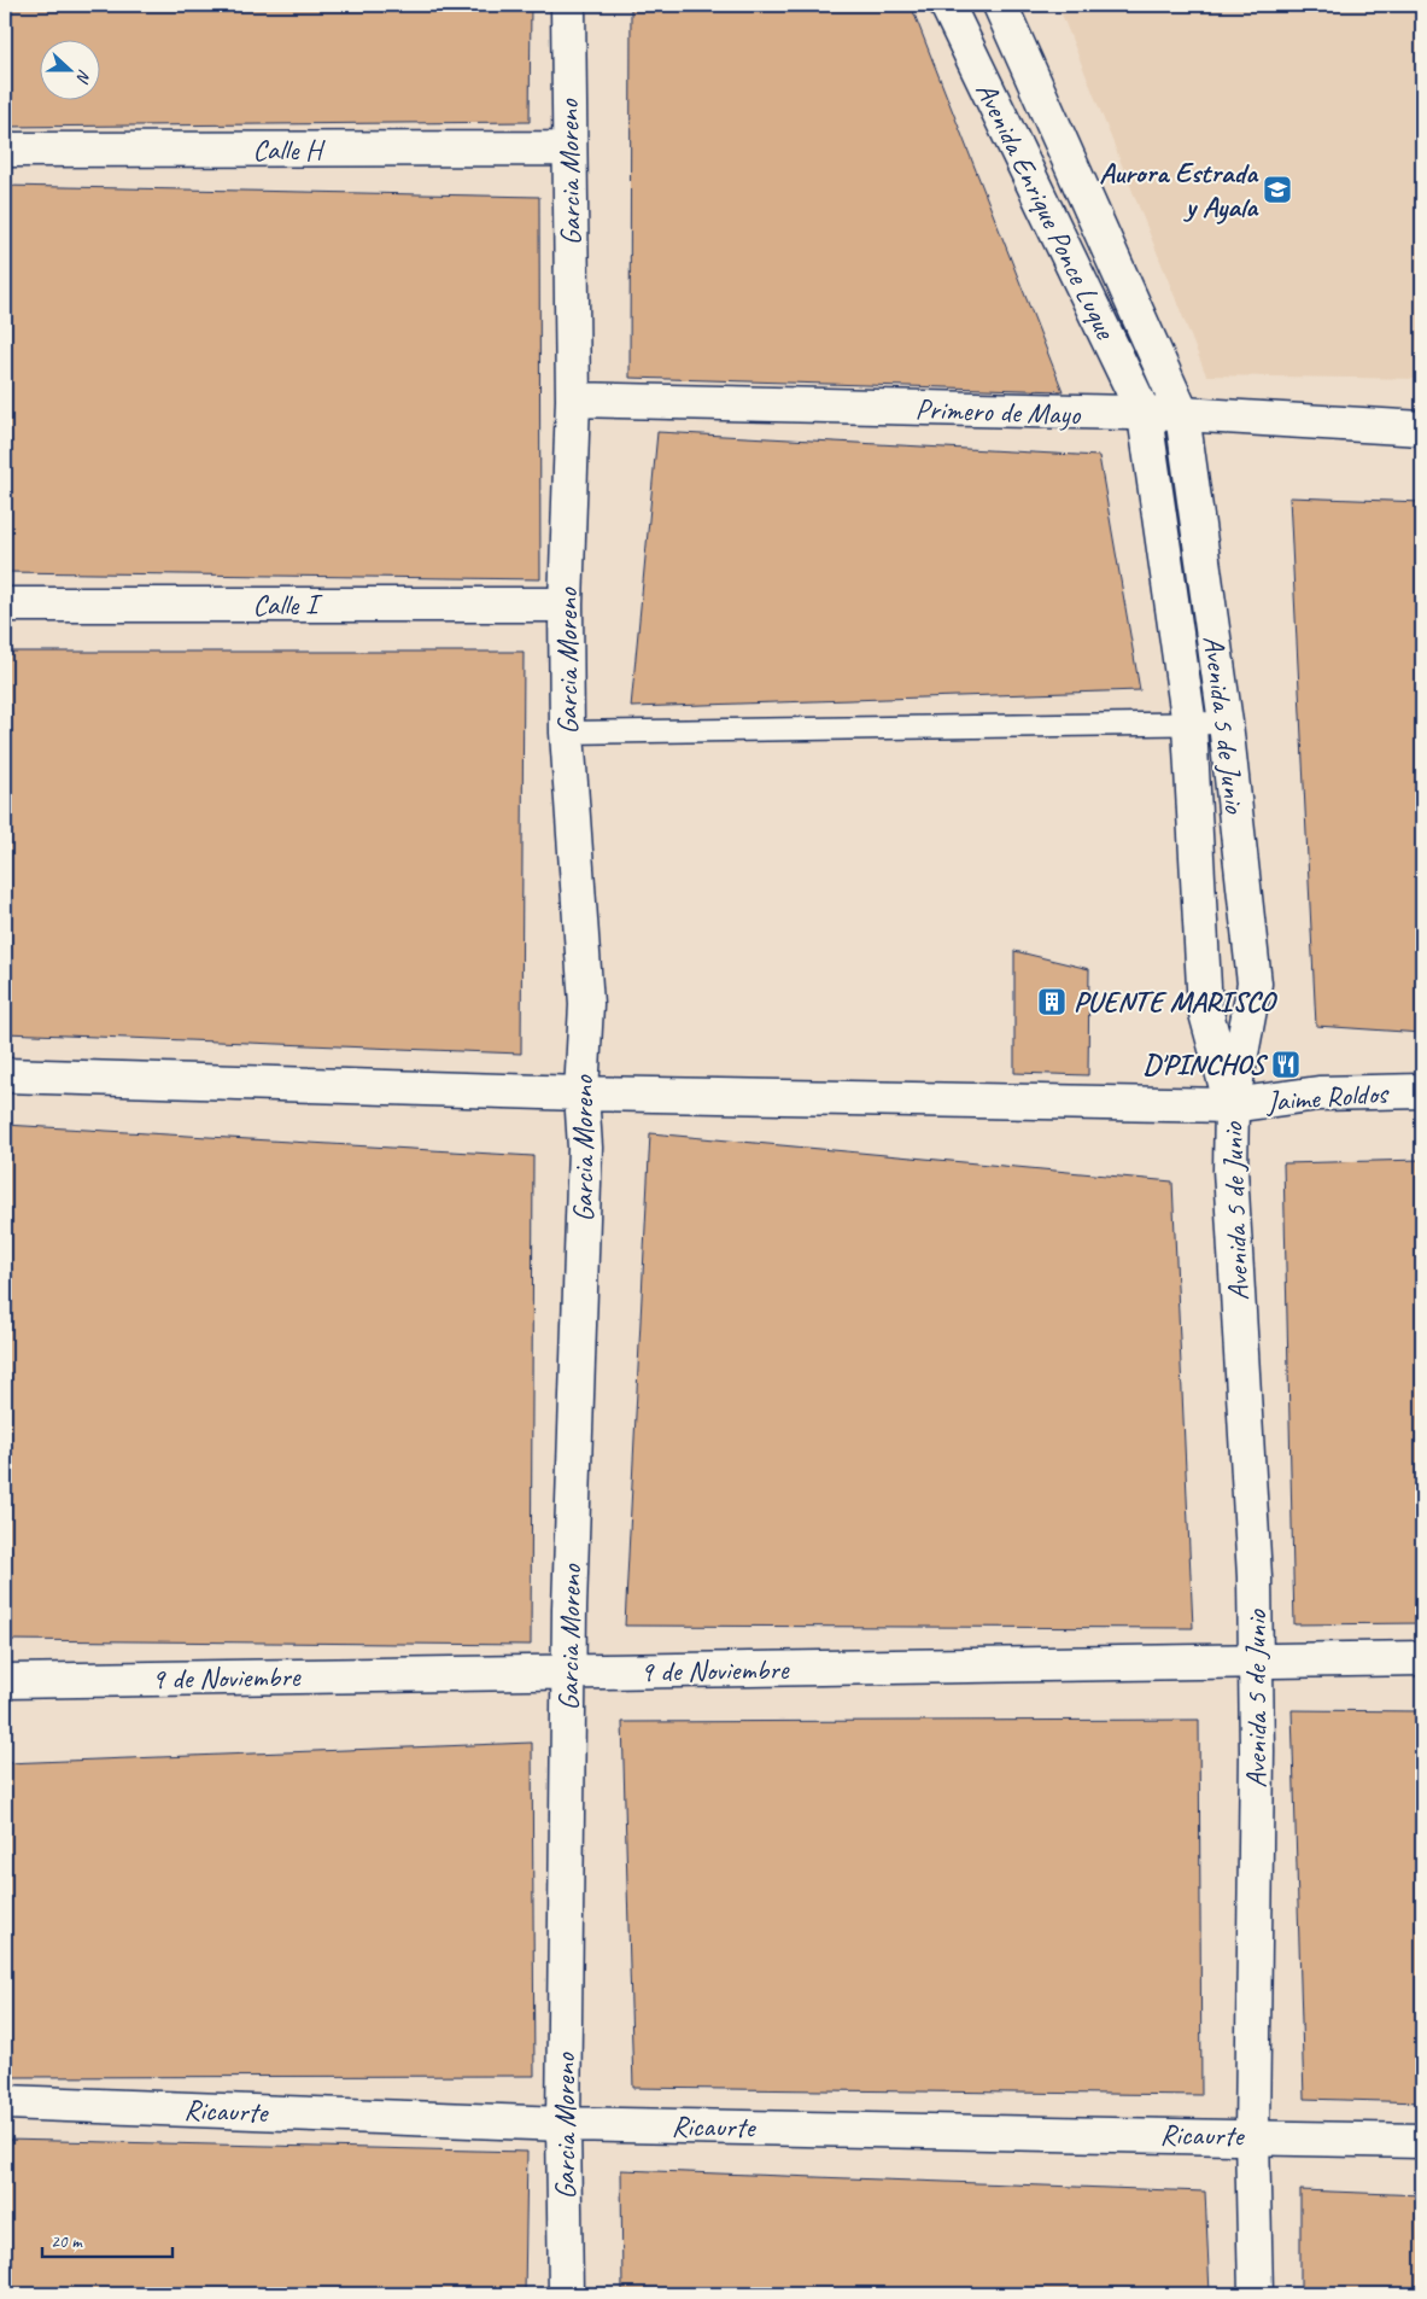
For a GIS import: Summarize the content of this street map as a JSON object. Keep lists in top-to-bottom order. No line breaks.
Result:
{"streets":{"street":["Calle H","Garcia Moreno","Avenida Enrique Ponce Luque","Primero de Mayo","Calle I","Avenida 5 de Junio","Jaime Roldos","9 de Noviembre","Ricaurte"]},"crossings":[["Calle H","Garcia Moreno"],["Garcia Moreno","Primero de Mayo"],["Garcia Moreno","Calle I"],["Garcia Moreno","Jaime Roldos"],["Garcia Moreno","9 de Noviembre"],["Garcia Moreno","Ricaurte"],["Avenida Enrique Ponce Luque","Primero de Mayo"],["Avenida Enrique Ponce Luque","Avenida 5 de Junio"],["Primero de Mayo","Avenida 5 de Junio"],["Avenida 5 de Junio","Jaime Roldos"],["Avenida 5 de Junio","9 de Noviembre"],["Avenida 5 de Junio","Ricaurte"]],"places":{"school or university":["Aurora Estrada y Ayala"],"building":["PUENTE MARISCO"],"restaurant":["D'PINCHOS"]},"scale_bar":"20 m","north":"right"}
